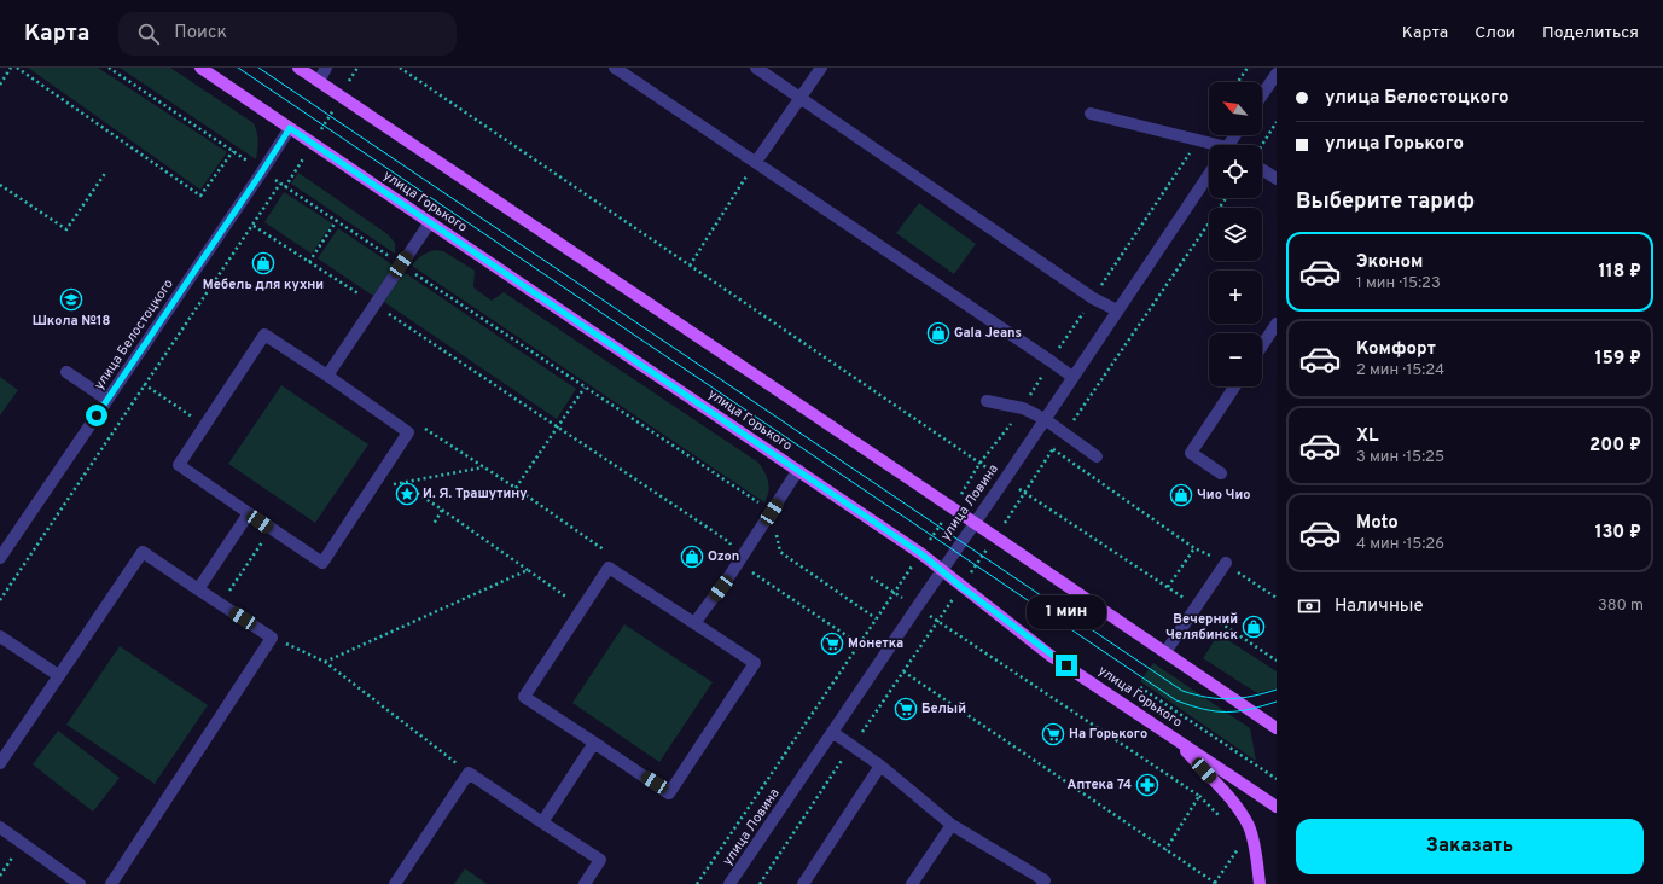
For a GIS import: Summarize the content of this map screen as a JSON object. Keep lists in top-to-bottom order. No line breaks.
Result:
{"streets":{"main road":["улица Горького"],"street":["улица Белостоцкого","улица Ловина"]},"crossings":[["улица Горького","улица Белостоцкого"],["улица Горького","улица Ловина"]],"places":{"shop":["Мебель для кухни","Gala Jeans","Чио Чио","Ozon","Вечерний Челябинск"],"school or university":["Школа №18"],"place":["И. Я. Трашутину"],"supermarket":["Монетка","Белый","На Горького"],"pharmacy":["Аптека 74"]},"north":"top left","page":{"header":"Карта","search":"Поиск","nav":["Карта","Слои","Поделиться"],"banner":["улица Белостоцкого","улица Горького"],"map_buttons":["+","−"],"heading":"Выберите тариф","list":[{"name":"Эконом","note":"1 мин · 15:23","value":"118 ₽"},{"name":"Комфорт","note":"2 мин · 15:24","value":"159 ₽"},{"name":"XL","note":"3 мин · 15:25","value":"200 ₽"},{"name":"Moto","note":"4 мин · 15:26","value":"130 ₽"}],"pay":["Наличные","380 m"],"bubble":"1 мин","buttons":"Заказать"}}
